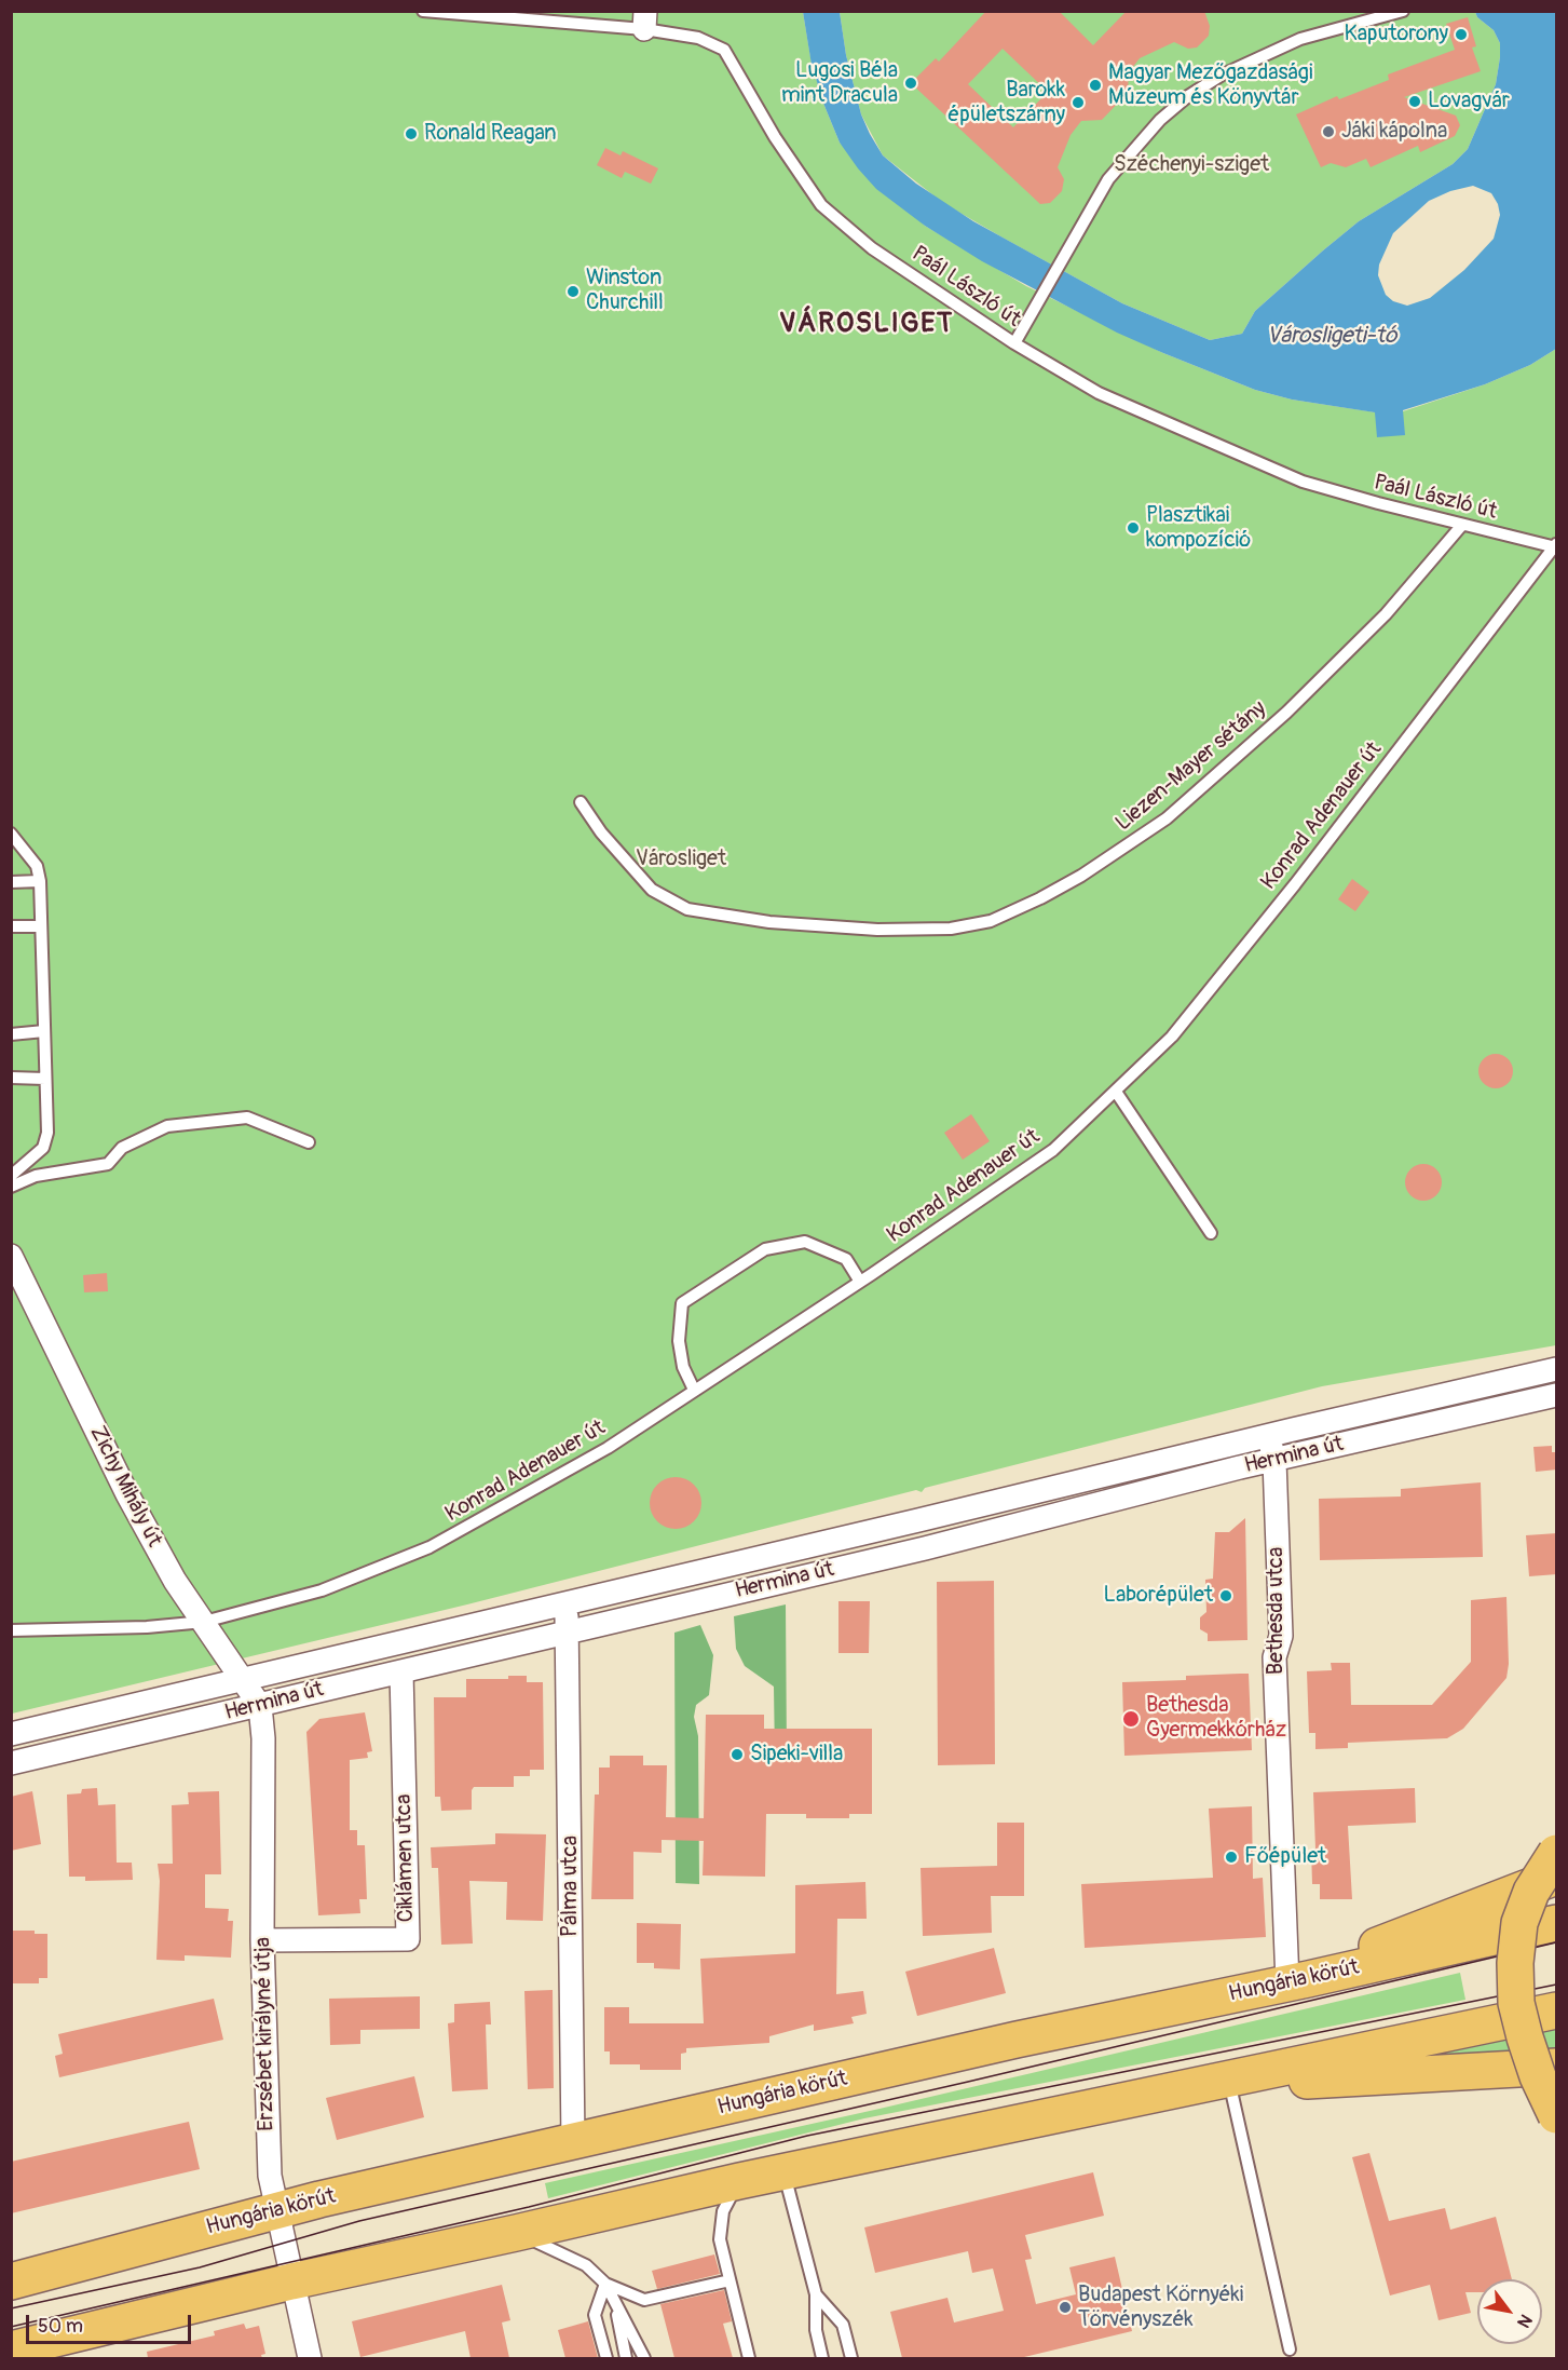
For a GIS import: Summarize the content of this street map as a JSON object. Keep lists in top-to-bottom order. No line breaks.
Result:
{"streets":{"main road":["Hungária körút"],"street":["Hermina út","Zichy Mihály út","Bethesda utca","Ciklámen utca","Pálma utca","Erzsébet királyné útja"],"lane":["Paál László út","Liezen-Mayer sétány","Konrad Adenauer út"]},"crossings":[["Paál László út","Liezen-Mayer sétány"],["Paál László út","Konrad Adenauer út"],["Konrad Adenauer út","Zichy Mihály út"],["Hermina út","Zichy Mihály út"],["Hermina út","Bethesda utca"],["Hermina út","Ciklámen utca"],["Hermina út","Pálma utca"],["Hermina út","Erzsébet királyné útja"],["Zichy Mihály út","Erzsébet királyné útja"],["Bethesda utca","Hungária körút"],["Ciklámen utca","Erzsébet királyné útja"],["Pálma utca","Hungária körút"],["Hungária körút","Erzsébet királyné útja"]],"districts":["VÁROSLIGET"],"water":["Városligeti-tó"],"parks":["Széchenyi-sziget","Városliget"],"places":["Kaputorony","Lugosi Béla mint Dracula","Magyar Mezőgazdasági Múzeum és Könyvtár","Lovagvár","Barokk épületszárny","Jáki kápolna","Ronald Reagan","Winston Churchill","Plasztikai kompozíció","Laborépület","Bethesda Gyermekkórház","Sipeki-villa","Főépület","Budapest Környéki Törvényszék"],"scale_bar":"50 m","north":"bottom right"}
